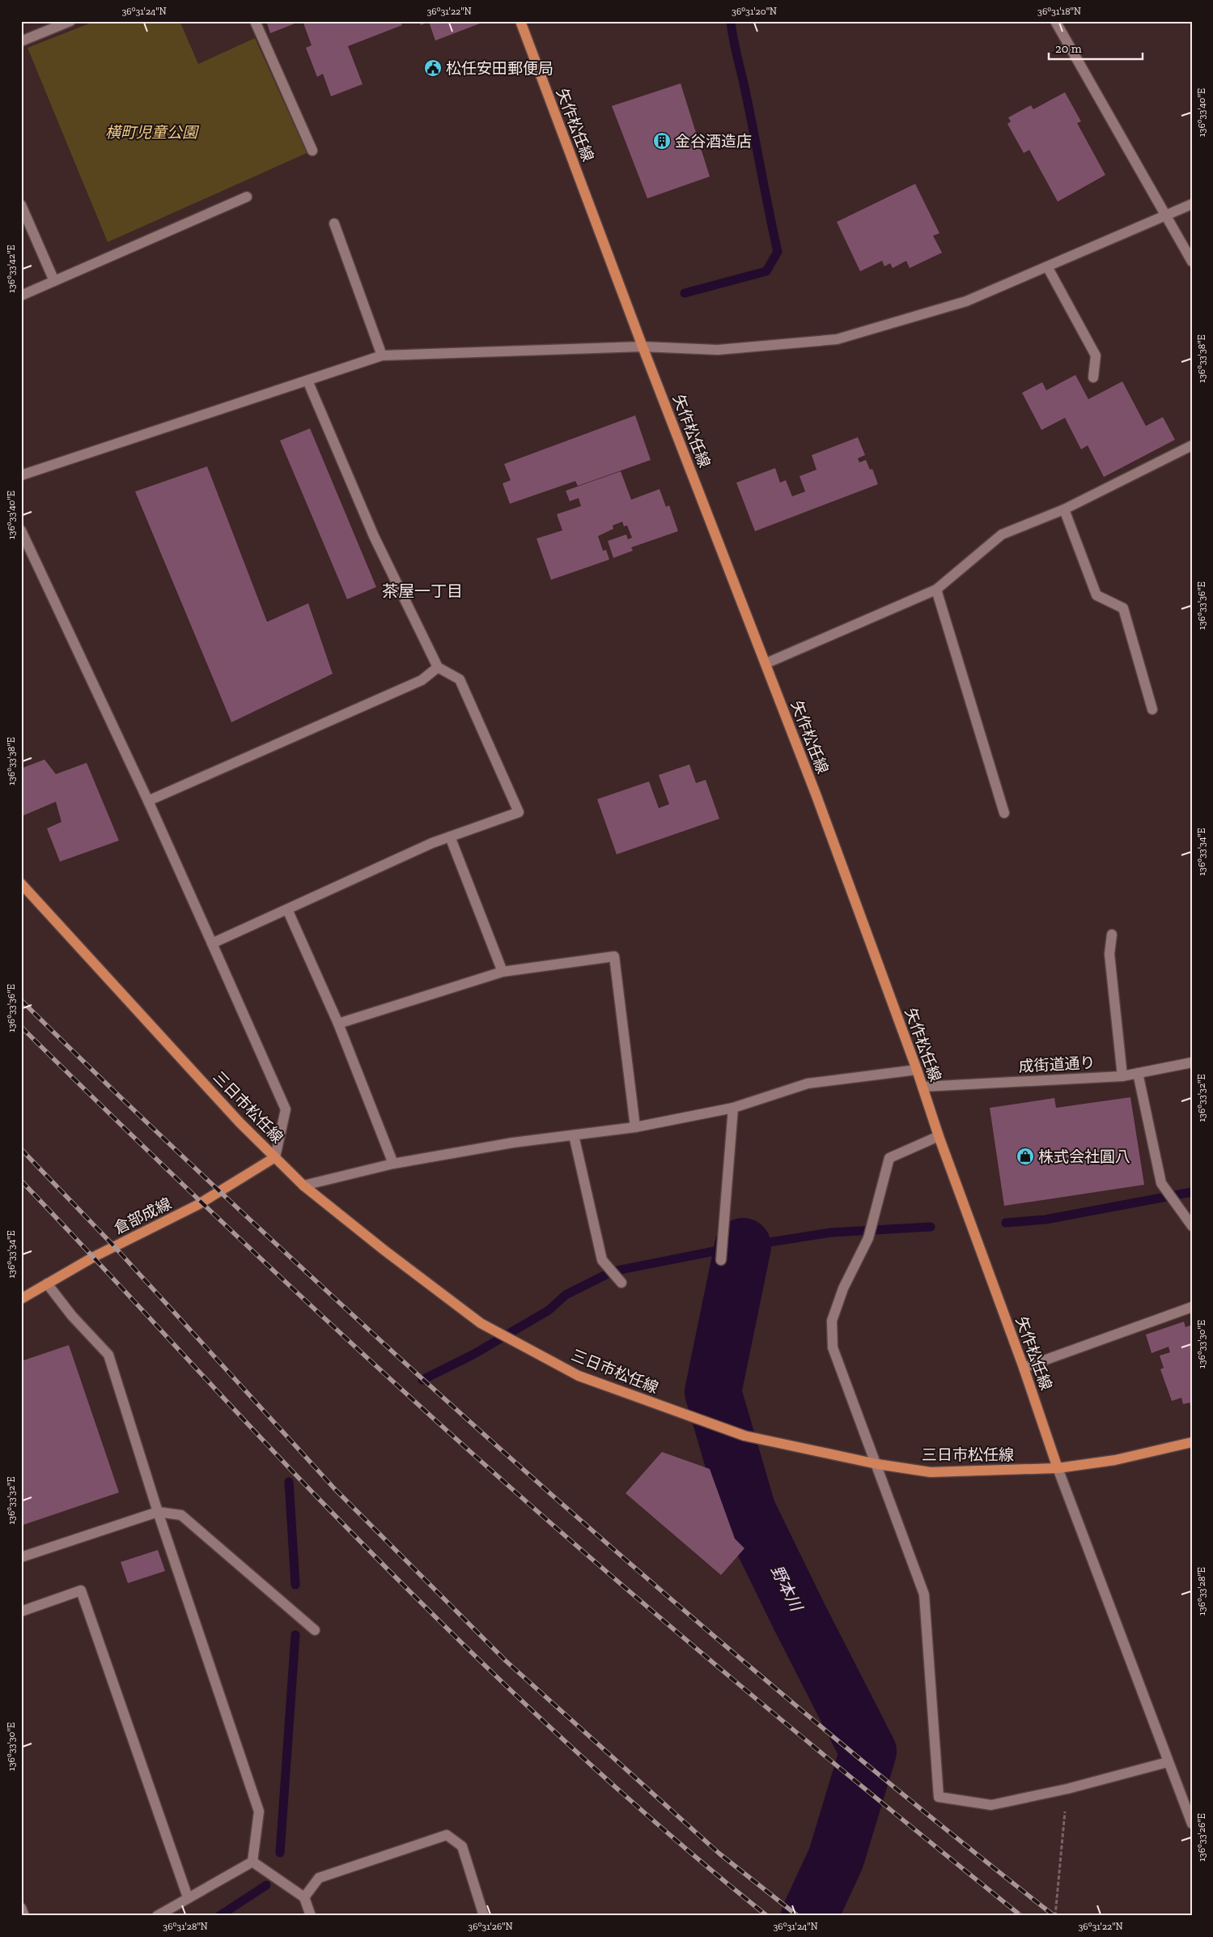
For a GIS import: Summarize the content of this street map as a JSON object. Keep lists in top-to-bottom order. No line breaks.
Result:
{"streets":{"main road":["矢作松任線","三日市松任線","倉部成線"],"street":["成街道通り"]},"crossings":[["矢作松任線","成街道通り"],["矢作松任線","三日市松任線"],["三日市松任線","倉部成線"]],"districts":["茶屋一丁目"],"water":["野本川"],"parks":["横町児童公園"],"places":{"public building":["松任安田郵便局"],"building":["金谷酒造店"],"shop":["株式会社圓八"]},"scale_bar":"20 m","coordinates":["36°31'24\"N","36°31'22\"N","36°31'20\"N","36°31'18\"N","136°33'40\"E","136°33'42\"E","136°33'38\"E","136°33'36\"E","136°33'34\"E","136°33'32\"E","136°33'30\"E","136°33'28\"E","136°33'26\"E","36°31'28\"N","36°31'26\"N"]}
